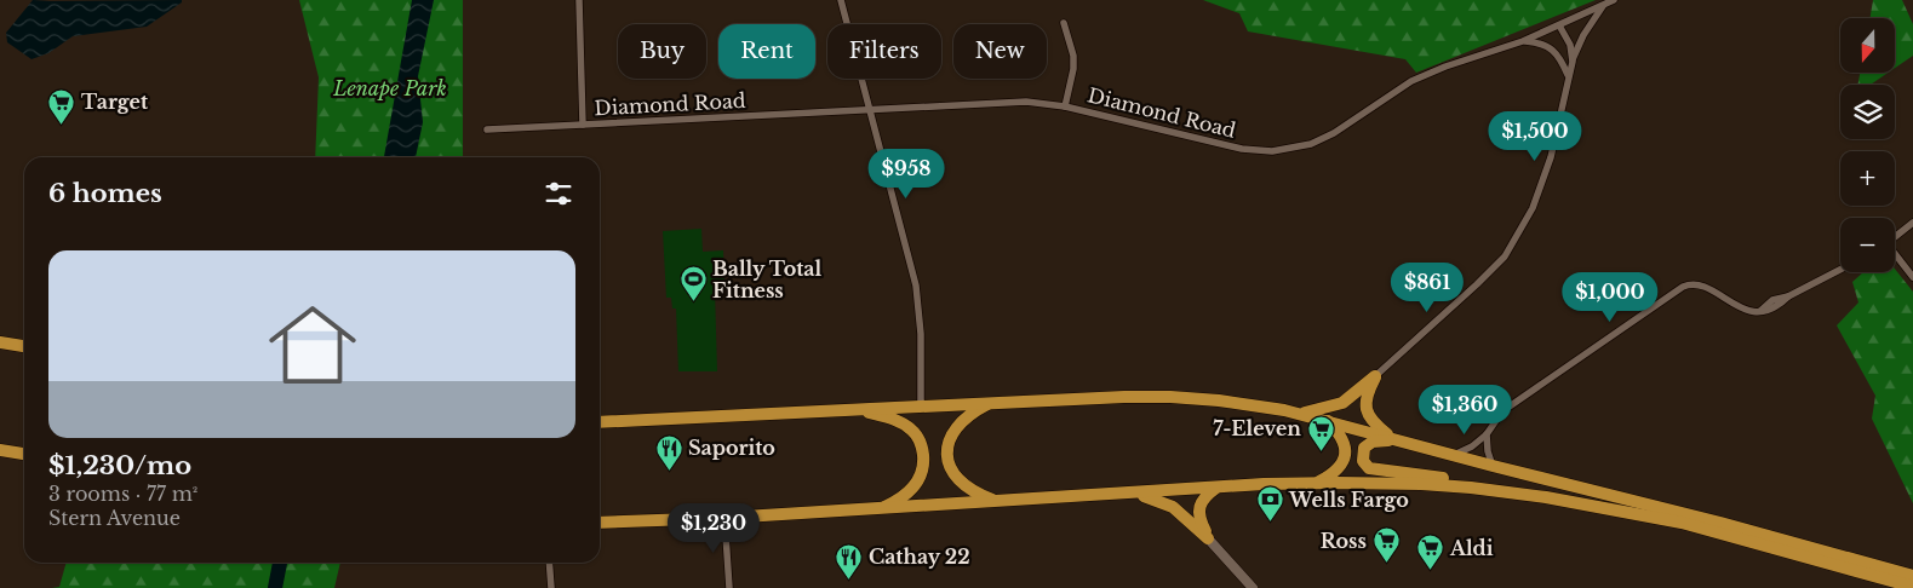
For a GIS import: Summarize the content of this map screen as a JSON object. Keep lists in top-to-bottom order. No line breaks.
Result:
{"streets":{"street":["Diamond Road"]},"parks":["Lenape Park"],"places":{"supermarket":["Target","7-Eleven","Ross","Aldi"],"sports":["Bally Total Fitness"],"restaurant":["Saporito","Cathay 22"],"bank":["Wells Fargo"]},"north":"bottom","page":{"map_buttons":["+","−"],"chip":["Buy","Rent","Filters","New"],"price":["$1,500","$958","$861","$1,000","$1,360","$1,230"],"heading":"6 homes","list":[{"name":"$1,230/mo","note":"3 rooms · 77 m² · Stern Avenue"}]}}
